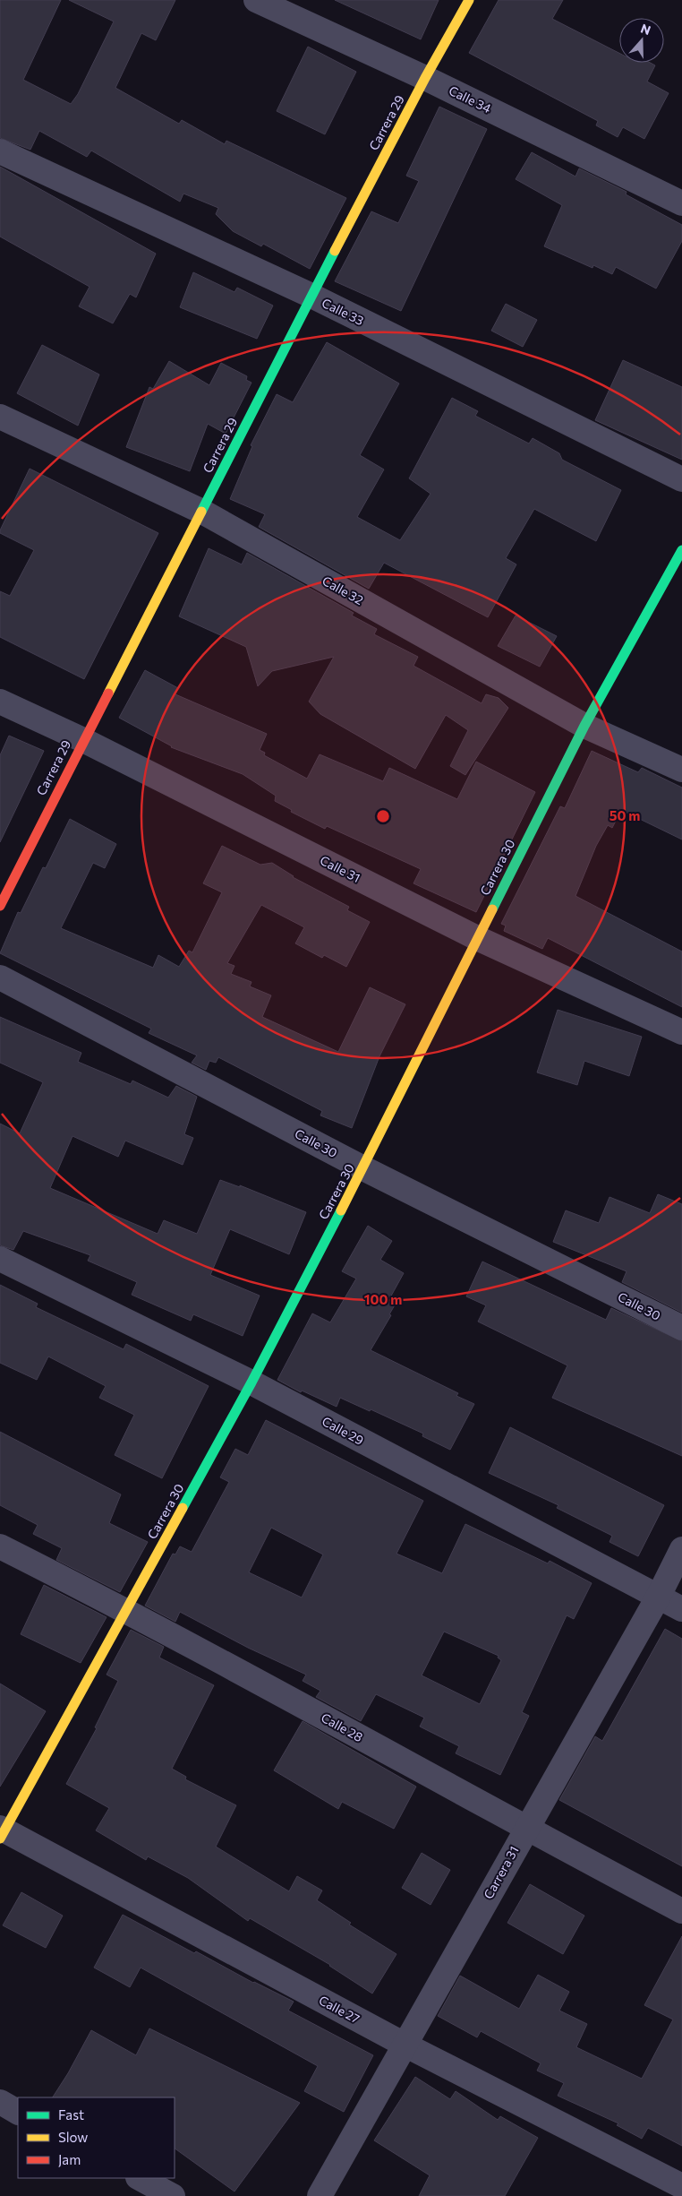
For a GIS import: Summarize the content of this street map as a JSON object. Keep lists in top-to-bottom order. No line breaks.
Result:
{"streets":{"street":["Calle 34","Carrera 29","Calle 33","Calle 32","Carrera 30","Calle 31","Calle 30","Calle 29","Calle 28","Carrera 31","Calle 27"]},"crossings":[["Calle 34","Carrera 29"],["Carrera 29","Calle 33"],["Carrera 29","Calle 32"],["Carrera 29","Calle 31"],["Calle 32","Carrera 30"],["Carrera 30","Calle 31"],["Carrera 30","Calle 30"],["Carrera 30","Calle 29"],["Carrera 30","Calle 28"],["Carrera 30","Calle 27"],["Calle 29","Carrera 31"],["Calle 28","Carrera 31"],["Carrera 31","Calle 27"]],"legend":["Fast","Slow","Jam"],"north":"top","rings":["50 m","100 m"]}
